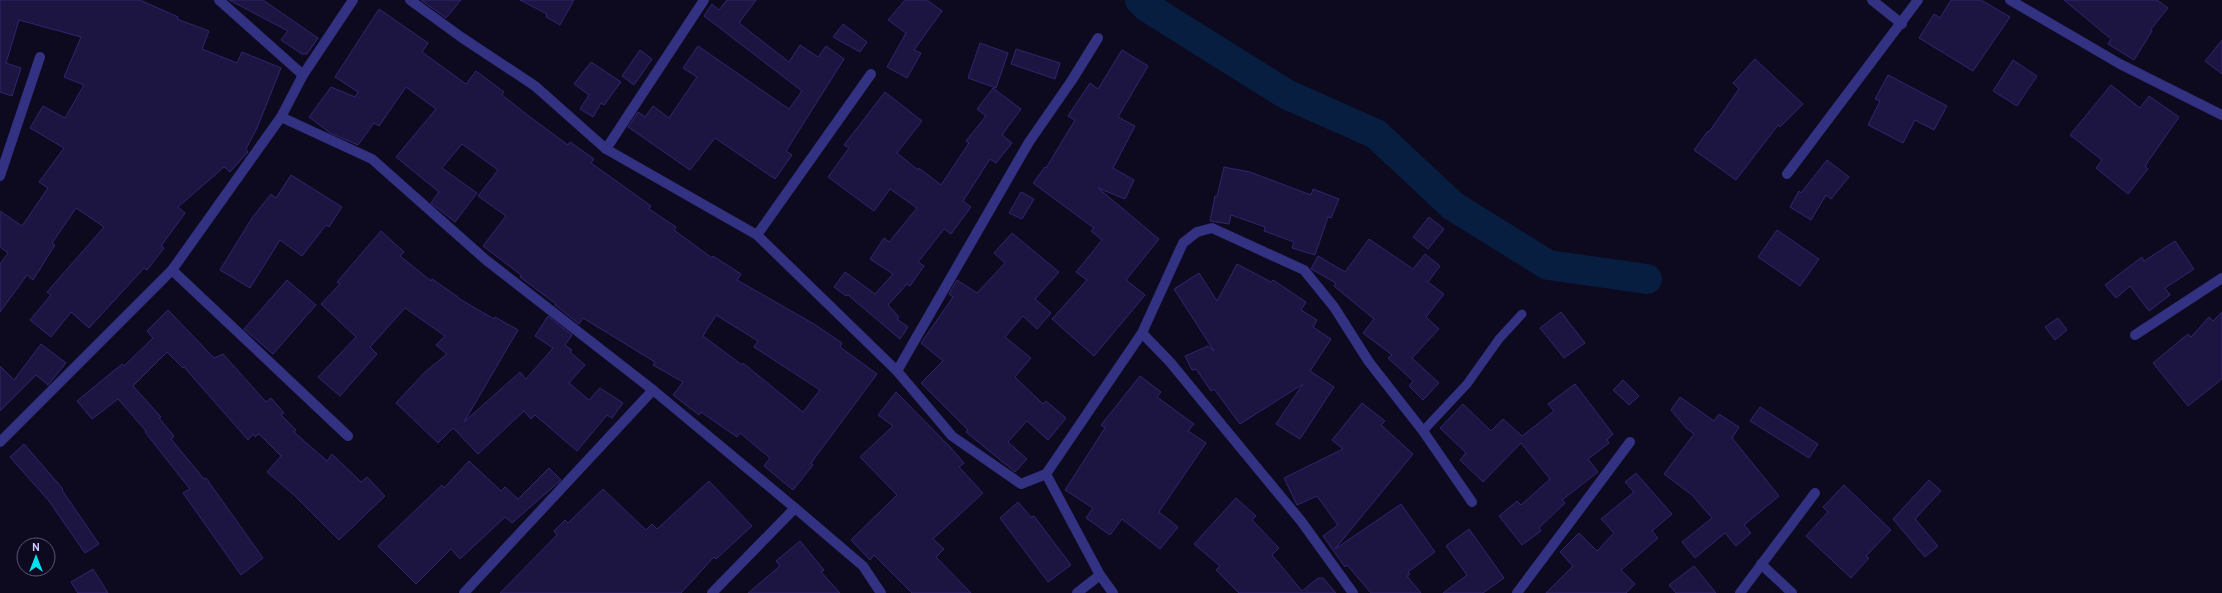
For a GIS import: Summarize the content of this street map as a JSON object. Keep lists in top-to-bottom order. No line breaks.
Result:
{"north":"top"}
